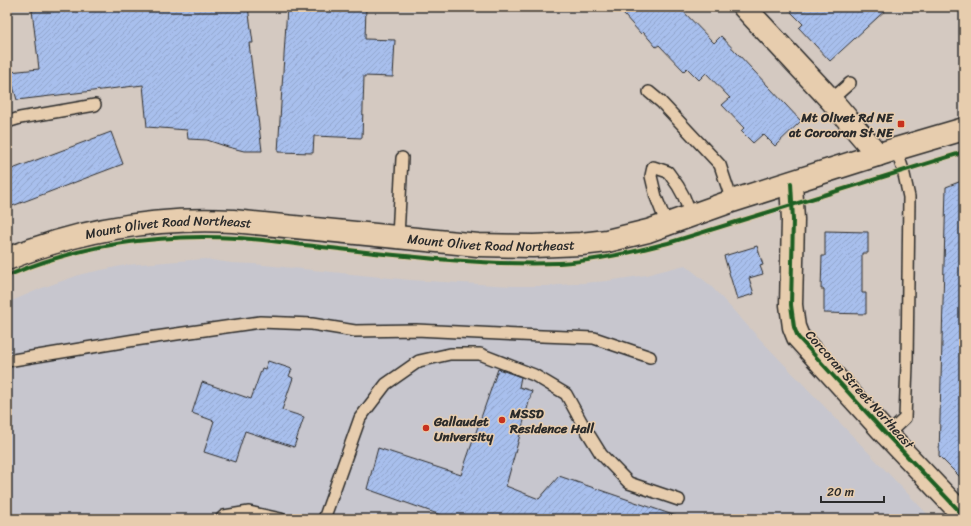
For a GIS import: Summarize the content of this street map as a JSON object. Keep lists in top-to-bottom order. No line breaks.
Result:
{"streets":{"main road":["Mount Olivet Road Northeast","Corcoran Street Northeast"]},"crossings":[["Mount Olivet Road Northeast","Corcoran Street Northeast"]],"places":{"transit":["Mt Olivet Rd NE at Corcoran St NE"],"other":["MSSD Residence Hall","Gallaudet University"]},"scale_bar":"20 m"}
